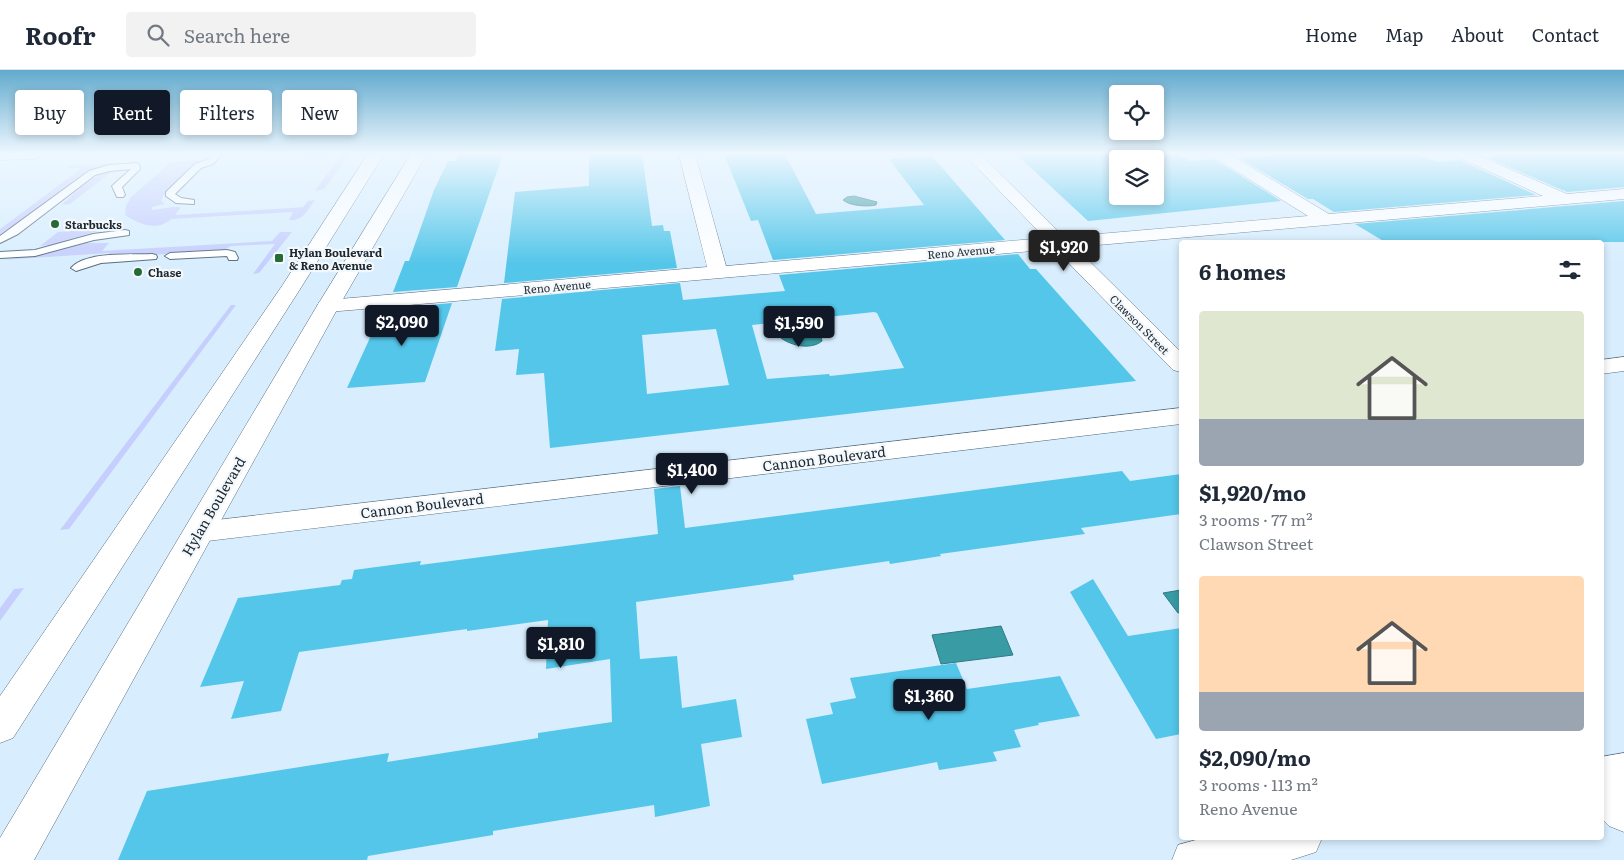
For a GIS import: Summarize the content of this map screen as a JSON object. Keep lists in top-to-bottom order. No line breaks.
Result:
{"streets":{"street":["Reno Avenue","Clawson Street","Cannon Boulevard","Hylan Boulevard"]},"crossings":[["Reno Avenue","Clawson Street"],["Reno Avenue","Hylan Boulevard"],["Cannon Boulevard","Hylan Boulevard"]],"places":{"other":["Starbucks","Chase"],"transit":["Hylan Boulevard & Reno Avenue"]},"page":{"header":"Roofr","search":"Search here","nav":["Home","Map","About","Contact"],"chip":["Buy","Rent","Filters","New"],"price":["$1,920","$2,090","$1,590","$1,400","$1,810","$1,360"],"heading":"6 homes","list":[{"name":"$1,920/mo","note":"3 rooms · 77 m² · Clawson Street"},{"name":"$2,090/mo","note":"3 rooms · 113 m² · Reno Avenue"}]}}
